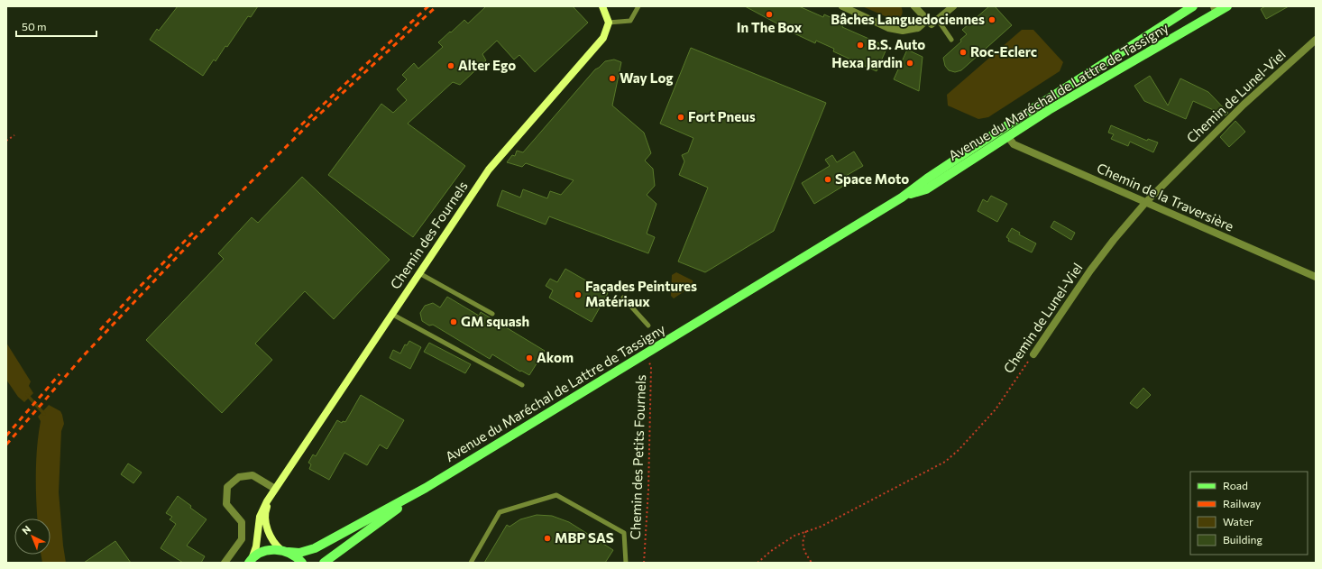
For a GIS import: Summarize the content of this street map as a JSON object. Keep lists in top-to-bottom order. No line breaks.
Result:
{"streets":{"main road":["Avenue du Maréchal de Lattre de Tassigny"],"street":["Chemin de Lunel-Viel","Chemin de la Traversière","Chemin des Fournels"],"path":["Chemin des Petits Fournels"]},"crossings":[["Avenue du Maréchal de Lattre de Tassigny","Chemin de la Traversière"],["Avenue du Maréchal de Lattre de Tassigny","Chemin des Fournels"],["Avenue du Maréchal de Lattre de Tassigny","Chemin des Petits Fournels"],["Chemin de Lunel-Viel","Chemin de la Traversière"]],"places":["In The Box","Bâches Languedociennes","B.S. Auto","Roc-Eclerc","Hexa Jardin","Alter Ego","Way Log","Fort Pneus","Space Moto","Façades Peintures Matériaux","GM squash","Akom","MBP SAS"],"legend":["Road","Railway","Water","Building"],"scale_bar":"50 m","north":"top left"}
